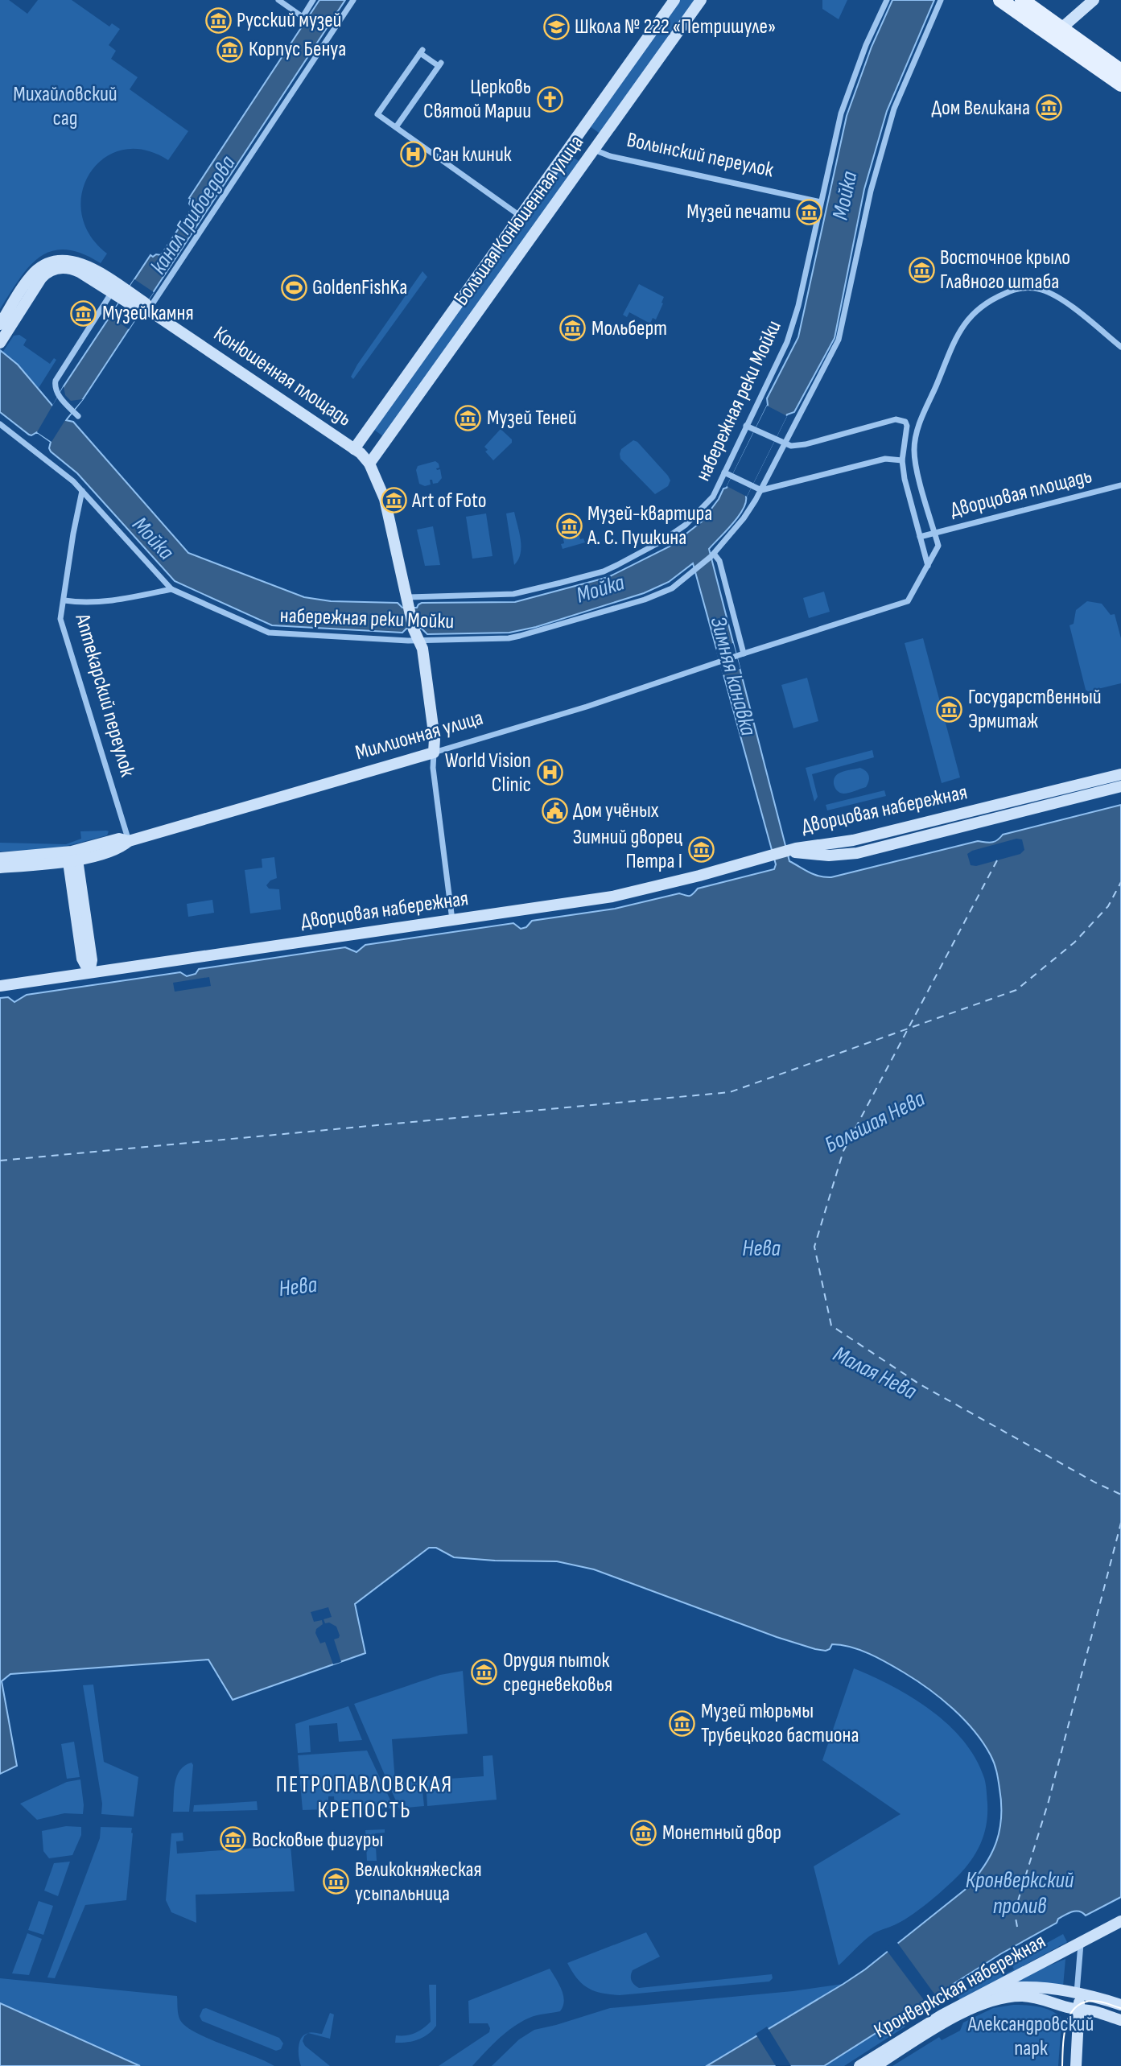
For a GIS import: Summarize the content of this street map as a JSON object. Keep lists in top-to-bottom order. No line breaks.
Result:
{"streets":{"main road":["Волынский переулок","Большая Конюшенная улица","Конюшенная площадь","Миллионная улица","Дворцовая набережная","Кронверкская набережная"],"street":["набережная реки Мойки","Дворцовая площадь","Аптекарский переулок"]},"crossings":[["Волынский переулок","Большая Конюшенная улица"],["Волынский переулок","набережная реки Мойки"],["Большая Конюшенная улица","Конюшенная площадь"],["Конюшенная площадь","набережная реки Мойки"],["Конюшенная площадь","Миллионная улица"],["набережная реки Мойки","Аптекарский переулок"],["Аптекарский переулок","Миллионная улица"]],"districts":["ПЕТРОПАВЛОВСКАЯ КРЕПОСТЬ"],"water":["Мойка","канал Грибоедова","Зимняя канавка","Большая Нева","Нева","Малая Нева","Кронверкский пролив"],"parks":["Михайловский сад","Александровский парк"],"places":{"museum":["Русский музей","Корпус Бенуа","Дом Великана","Музей печати","Восточное крыло Главного штаба","Музей камня","Мольберт","Музей Теней","Art of Foto","Музей-квартира А. С. Пушкина","Государственный Эрмитаж","Зимний дворец Петра I","Орудия пыток средневековья","Музей тюрьмы Трубецкого бастиона","Монетный двор","Восковые фигуры","Великокняжеская усыпальница"],"school or university":["Школа № 222 «Петришуле»"],"church":["Церковь Святой Марии"],"hospital":["Сан клиник","World Vision Clinic"],"sports":["GoldenFishKa"],"public building":["Дом учёных"]}}
